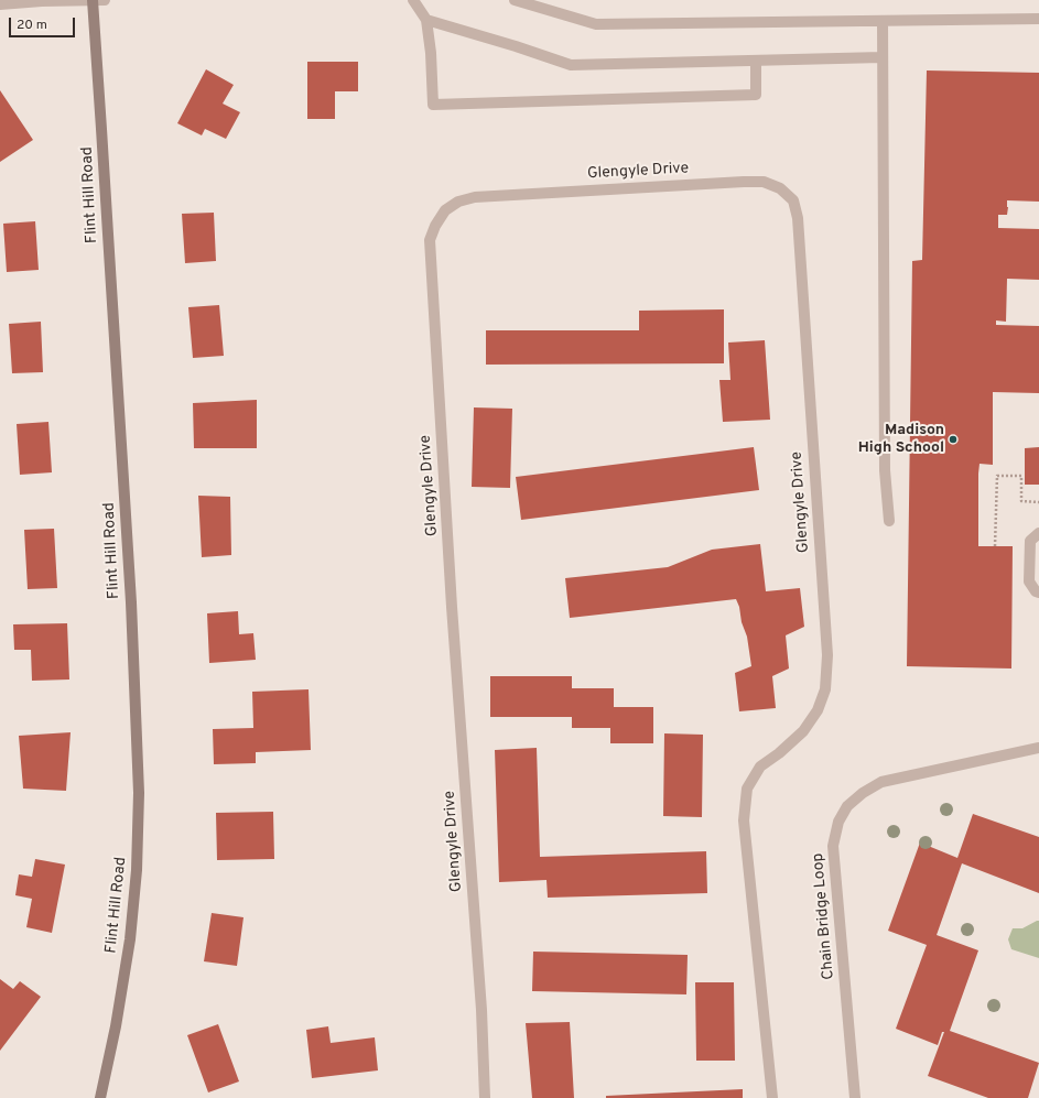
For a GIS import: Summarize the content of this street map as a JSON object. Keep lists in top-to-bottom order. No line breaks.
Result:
{"streets":{"street":["Glengyle Drive","Flint Hill Road","Chain Bridge Loop"]},"places":["Madison High School"],"scale_bar":"20 m"}
